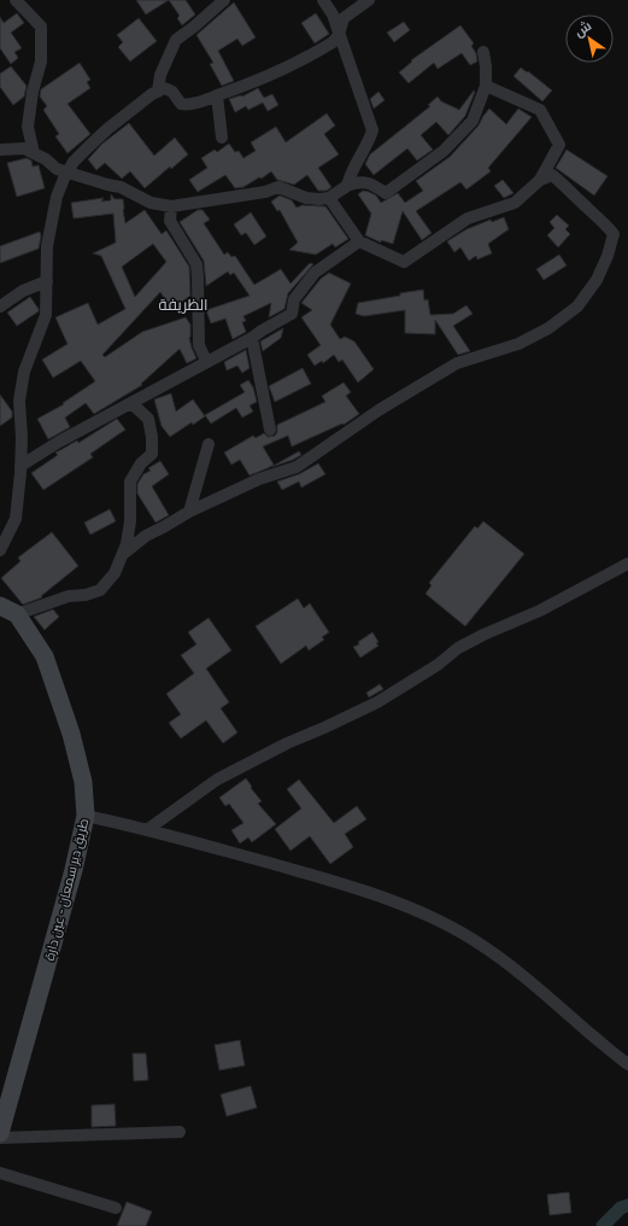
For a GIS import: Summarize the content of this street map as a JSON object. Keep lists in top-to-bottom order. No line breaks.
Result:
{"streets":{"main road":["طريق دير سمعان - عين دارة"]},"districts":["الظريفة"],"north":"top left"}
